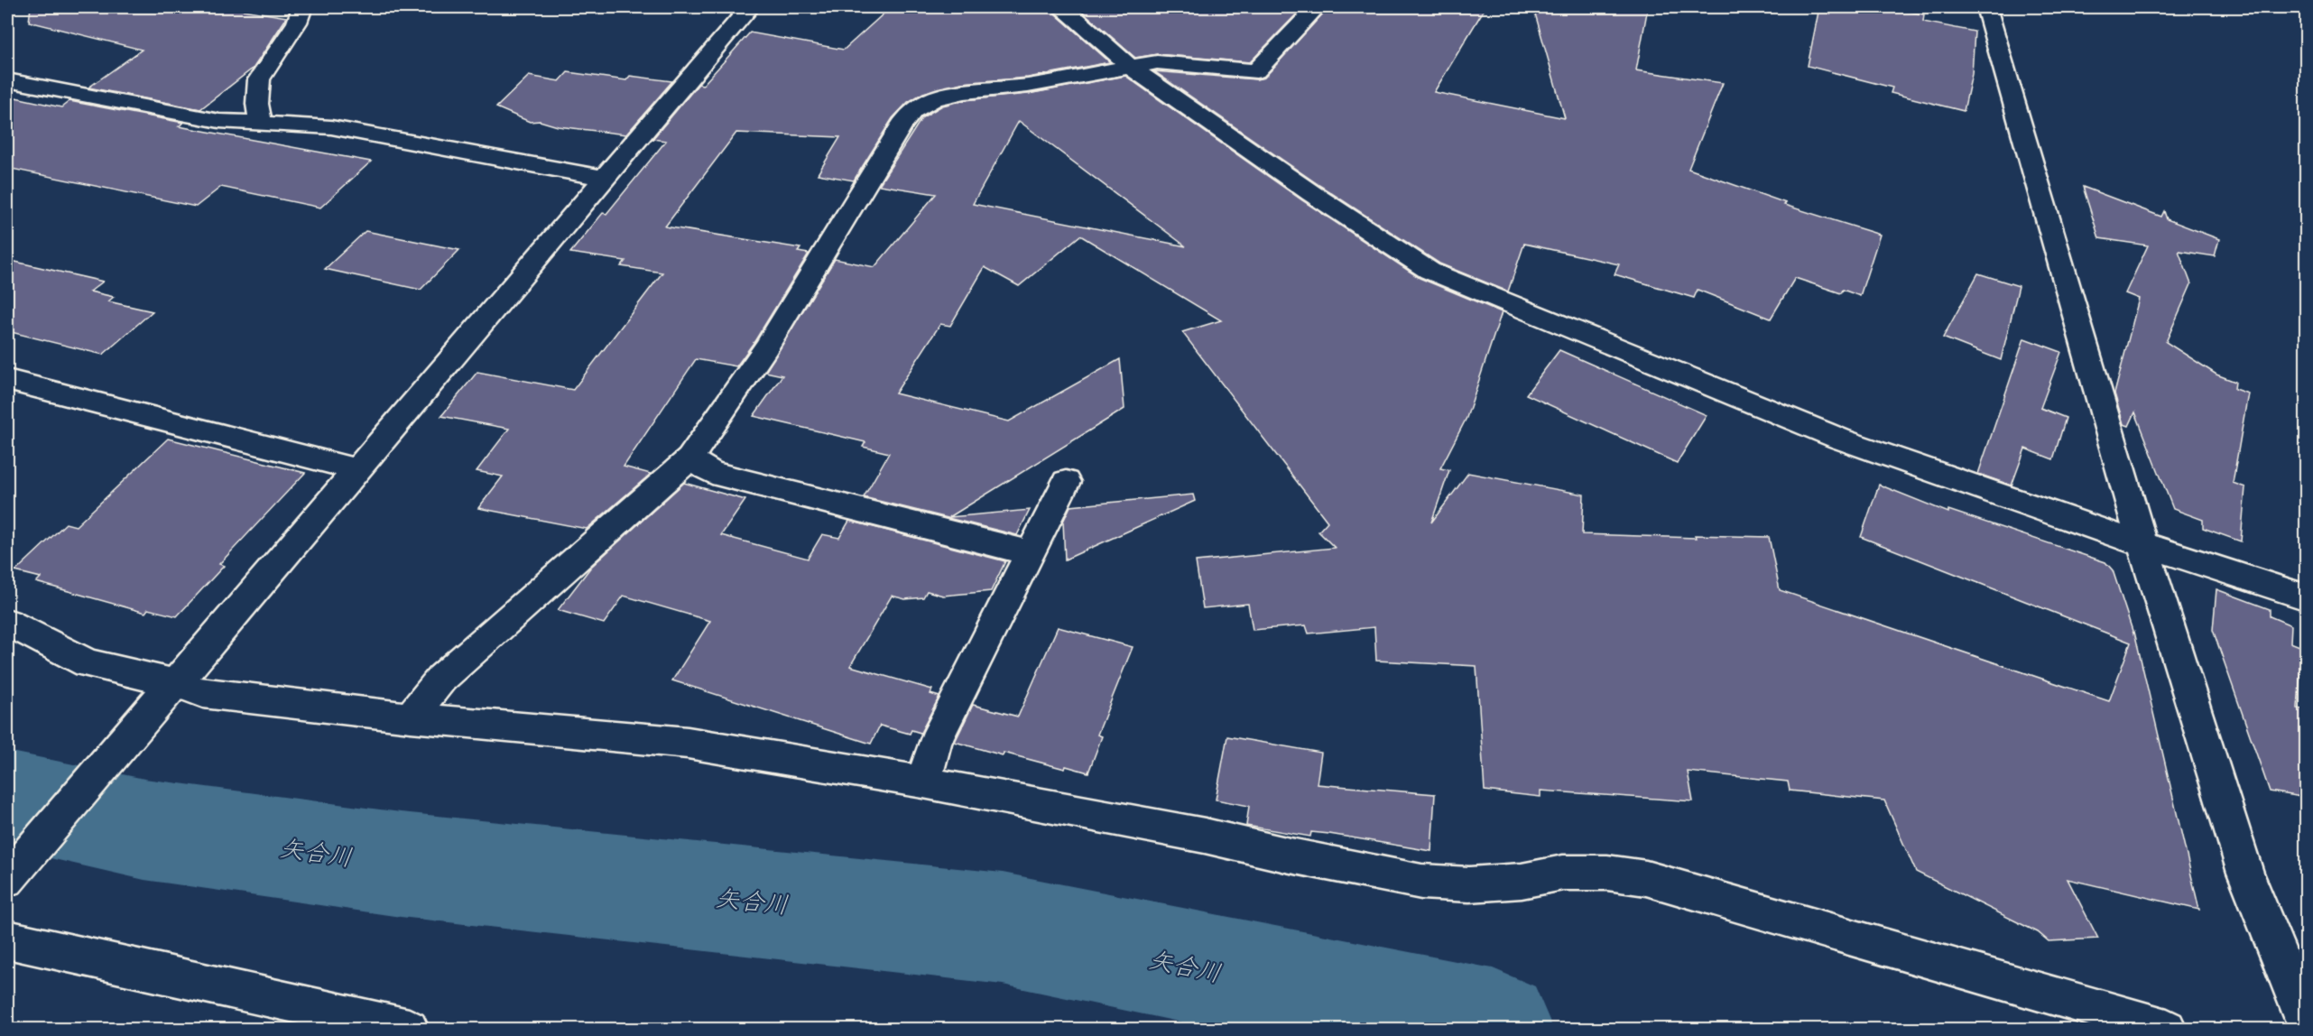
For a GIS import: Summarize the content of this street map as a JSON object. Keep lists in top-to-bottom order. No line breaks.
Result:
{"water":["矢合川"]}
